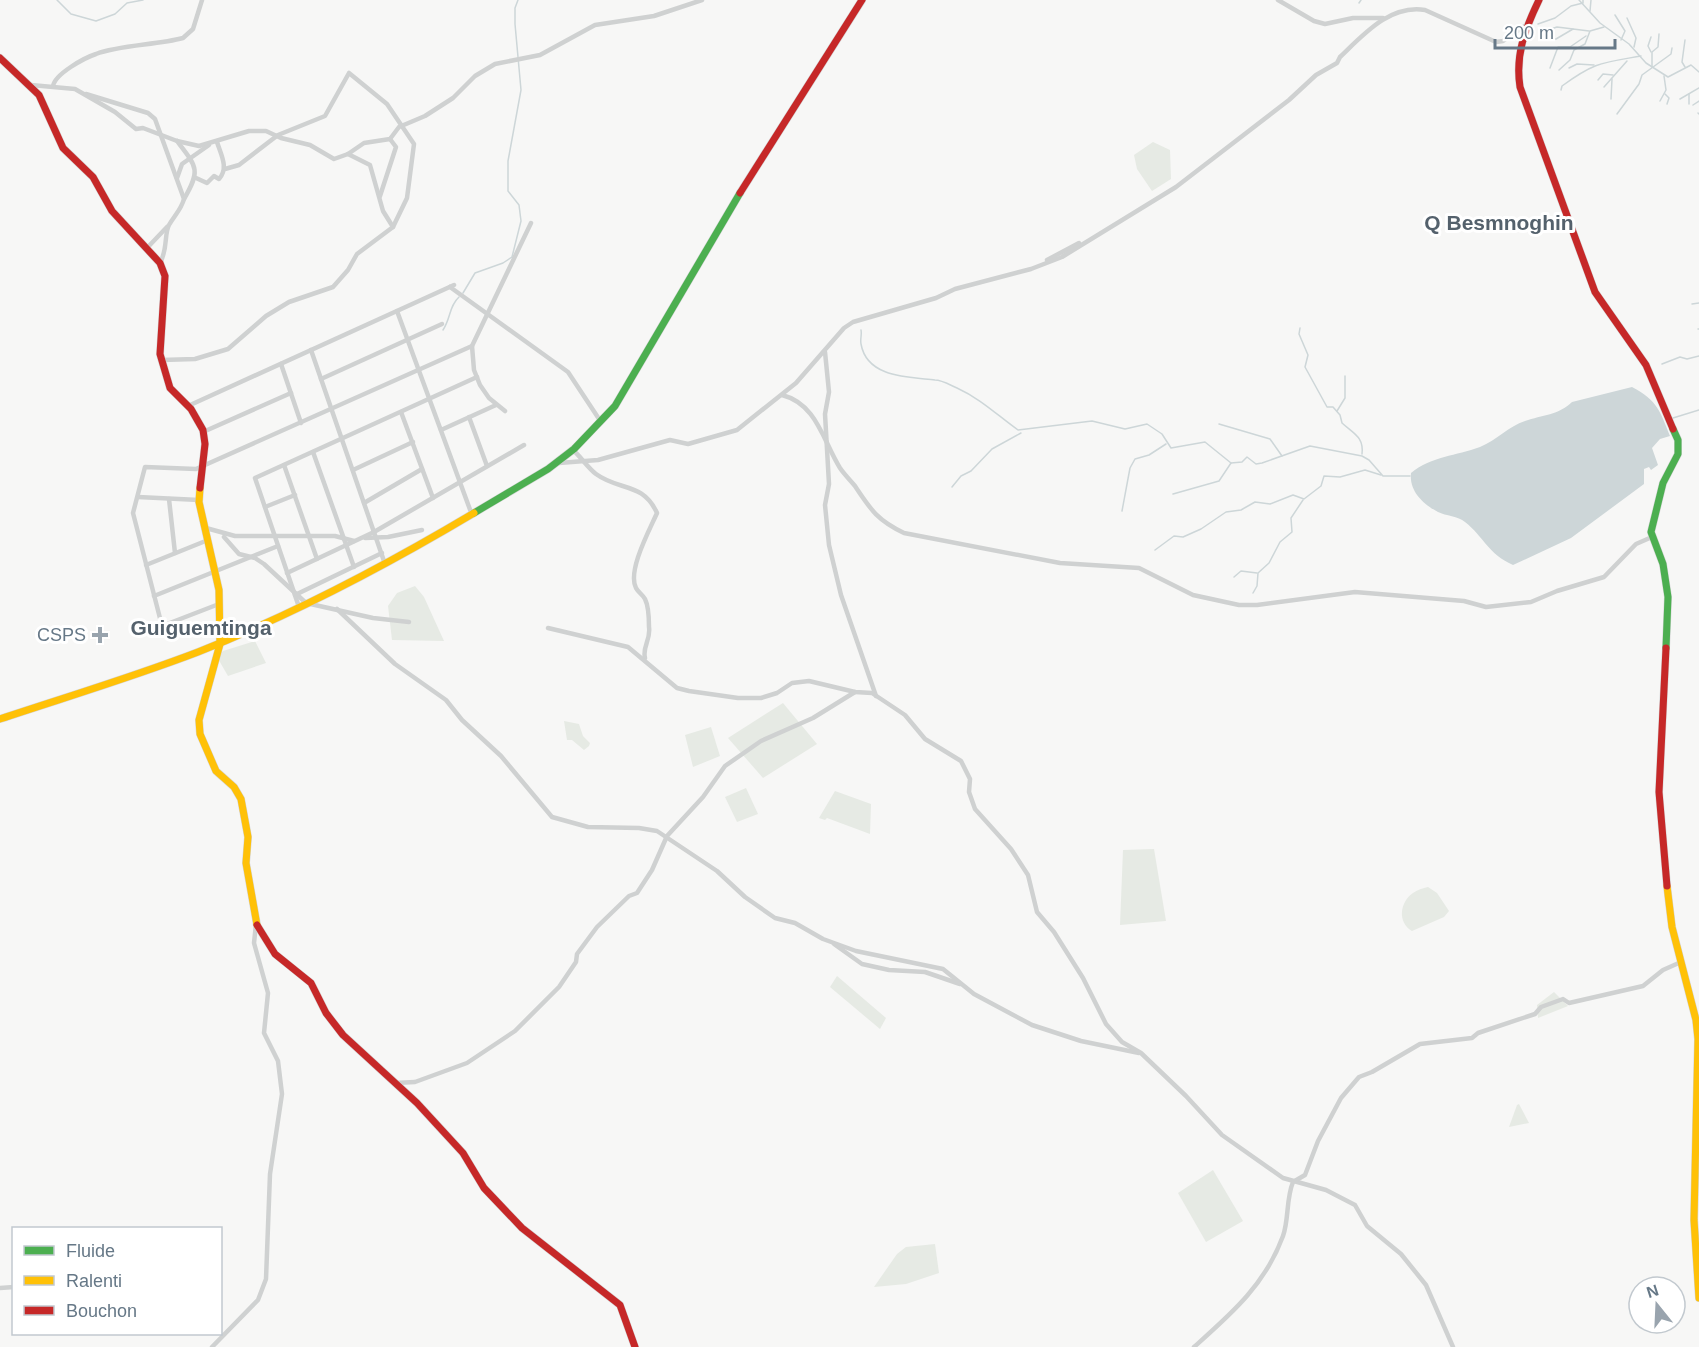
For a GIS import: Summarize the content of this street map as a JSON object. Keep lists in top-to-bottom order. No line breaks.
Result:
{"districts":["Q Besmnoghin","Guiguemtinga"],"places":{"health":["CSPS"]},"legend":["Fluide","Ralenti","Bouchon"],"scale_bar":"200 m","north":"top"}
